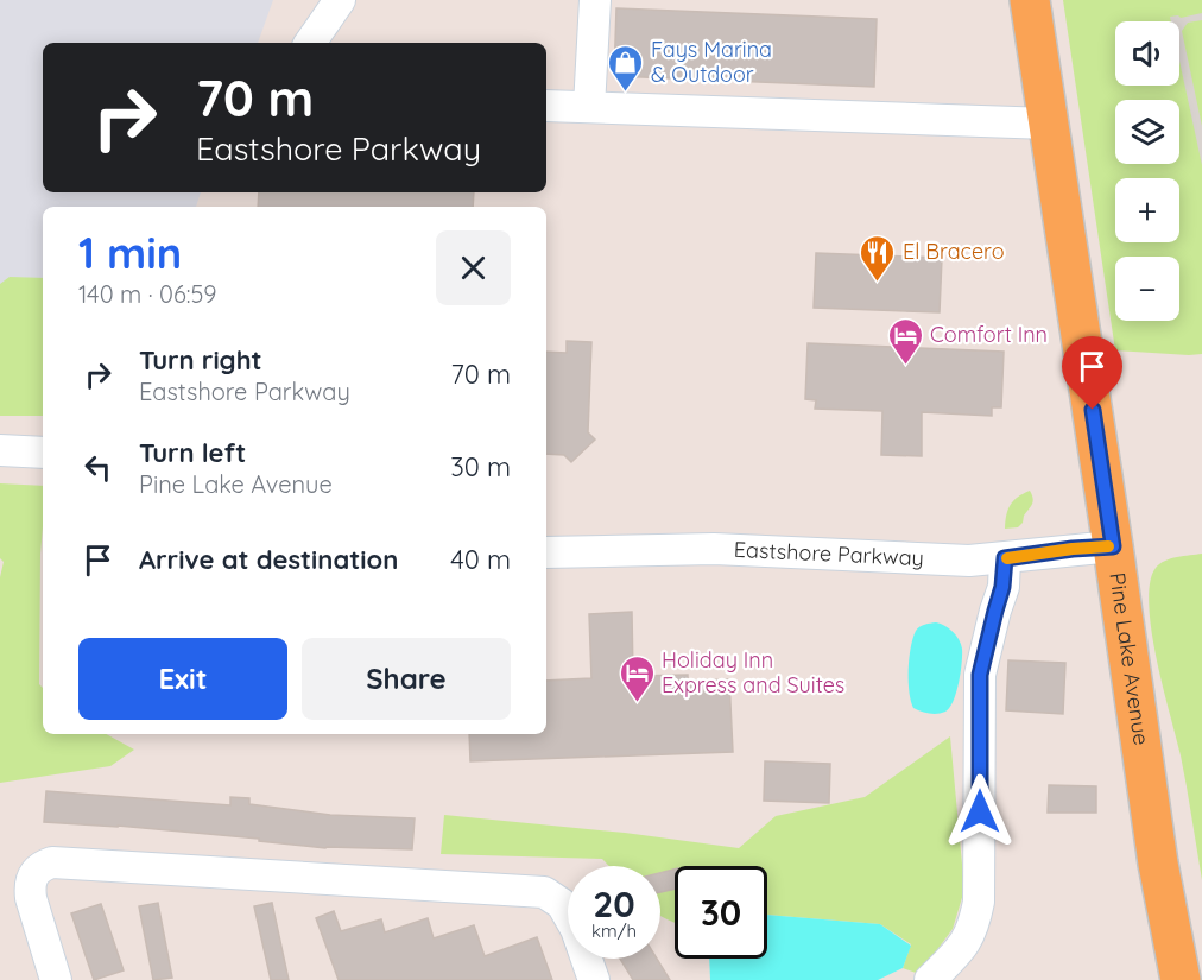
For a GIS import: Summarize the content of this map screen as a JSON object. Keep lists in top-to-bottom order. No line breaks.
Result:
{"streets":{"main road":["Pine Lake Avenue"],"street":["Eastshore Parkway"]},"crossings":[["Eastshore Parkway","Pine Lake Avenue"]],"places":{"shop":["Fays Marina & Outdoor"],"restaurant":["El Bracero"],"hotel":["Comfort Inn","Holiday Inn Express and Suites"]},"page":{"map_buttons":["+","−"],"turn":["70 m","Eastshore Parkway"],"heading":["1 min","140 m · 06:59"],"list":[{"name":"Turn right","note":"Eastshore Parkway","value":"70 m"},{"name":"Turn left","note":"Pine Lake Avenue","value":"30 m"},{"name":"Arrive at destination","value":"40 m"}],"buttons":["Exit","Share"],"speed":"20 km/h","limit":"30"}}
